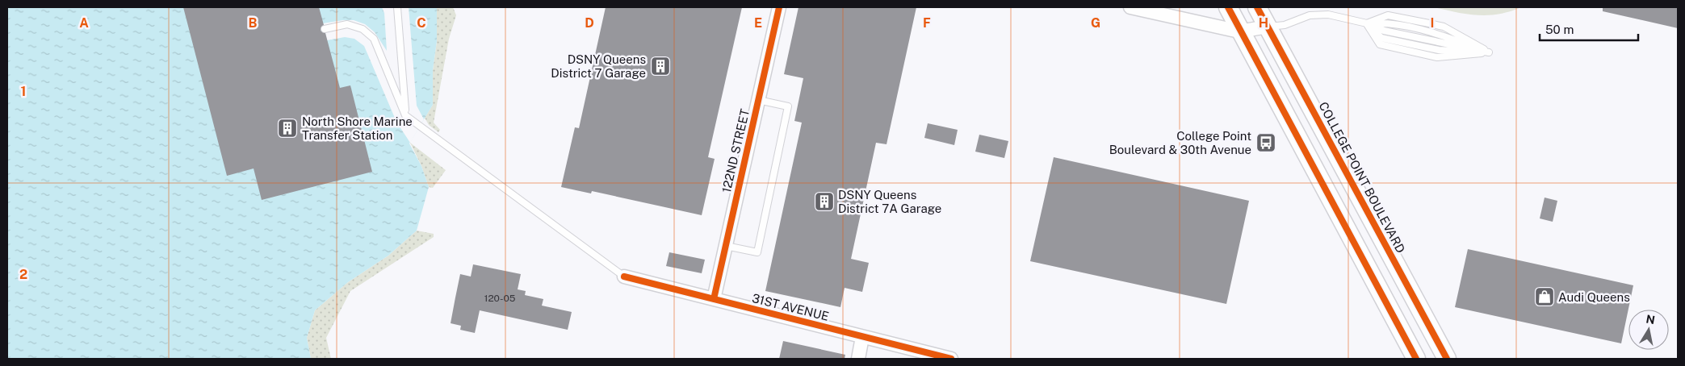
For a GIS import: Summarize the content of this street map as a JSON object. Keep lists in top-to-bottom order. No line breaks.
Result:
{"streets":{"main road":["COLLEGE POINT BOULEVARD"],"street":["122ND STREET","31ST AVENUE"]},"crossings":[["122ND STREET","31ST AVENUE"]],"places":{"building":["DSNY Queens District 7 Garage","North Shore Marine Transfer Station","DSNY Queens District 7A Garage"],"bus stop":["College Point Boulevard & 30th Avenue"],"shop":["Audi Queens"]},"house_numbers":["120-05"],"scale_bar":"50 m","north":"top","grid":{"columns":["A","B","C","D","E","F","G","H","I"],"rows":["1","2"]}}
